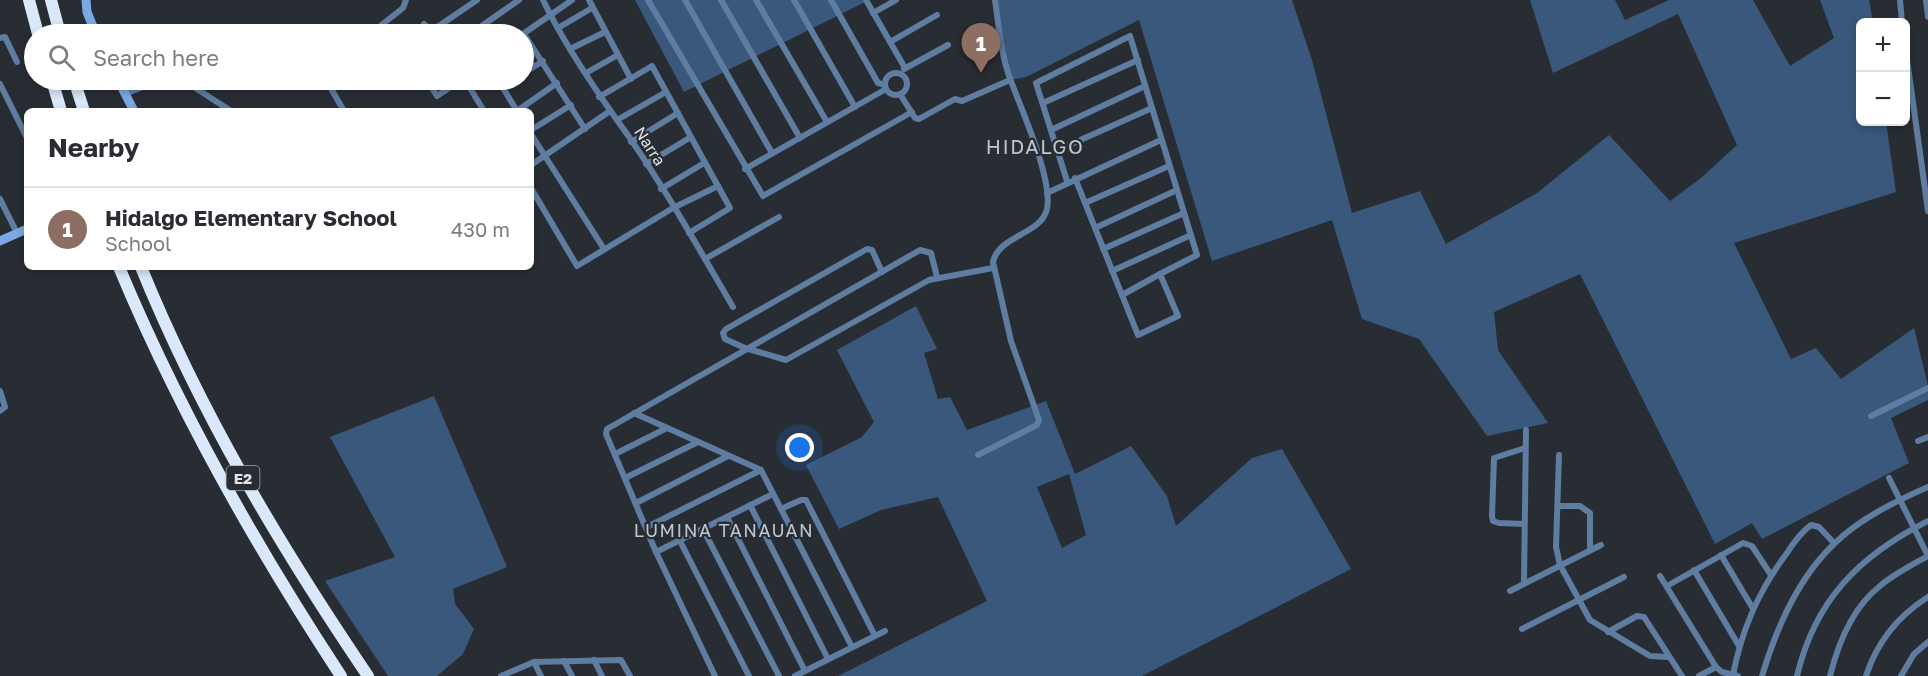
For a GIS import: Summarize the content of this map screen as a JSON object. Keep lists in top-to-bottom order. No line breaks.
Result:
{"streets":{"highway":["E2"],"street":["Narra"]},"districts":["HIDALGO","LUMINA TANAUAN"],"page":{"map_buttons":["+","−"],"pins":"1","search":"Search here","heading":"Nearby","list":[{"mark":"1","name":"Hidalgo Elementary School","note":"School","value":"430 m"}]}}
